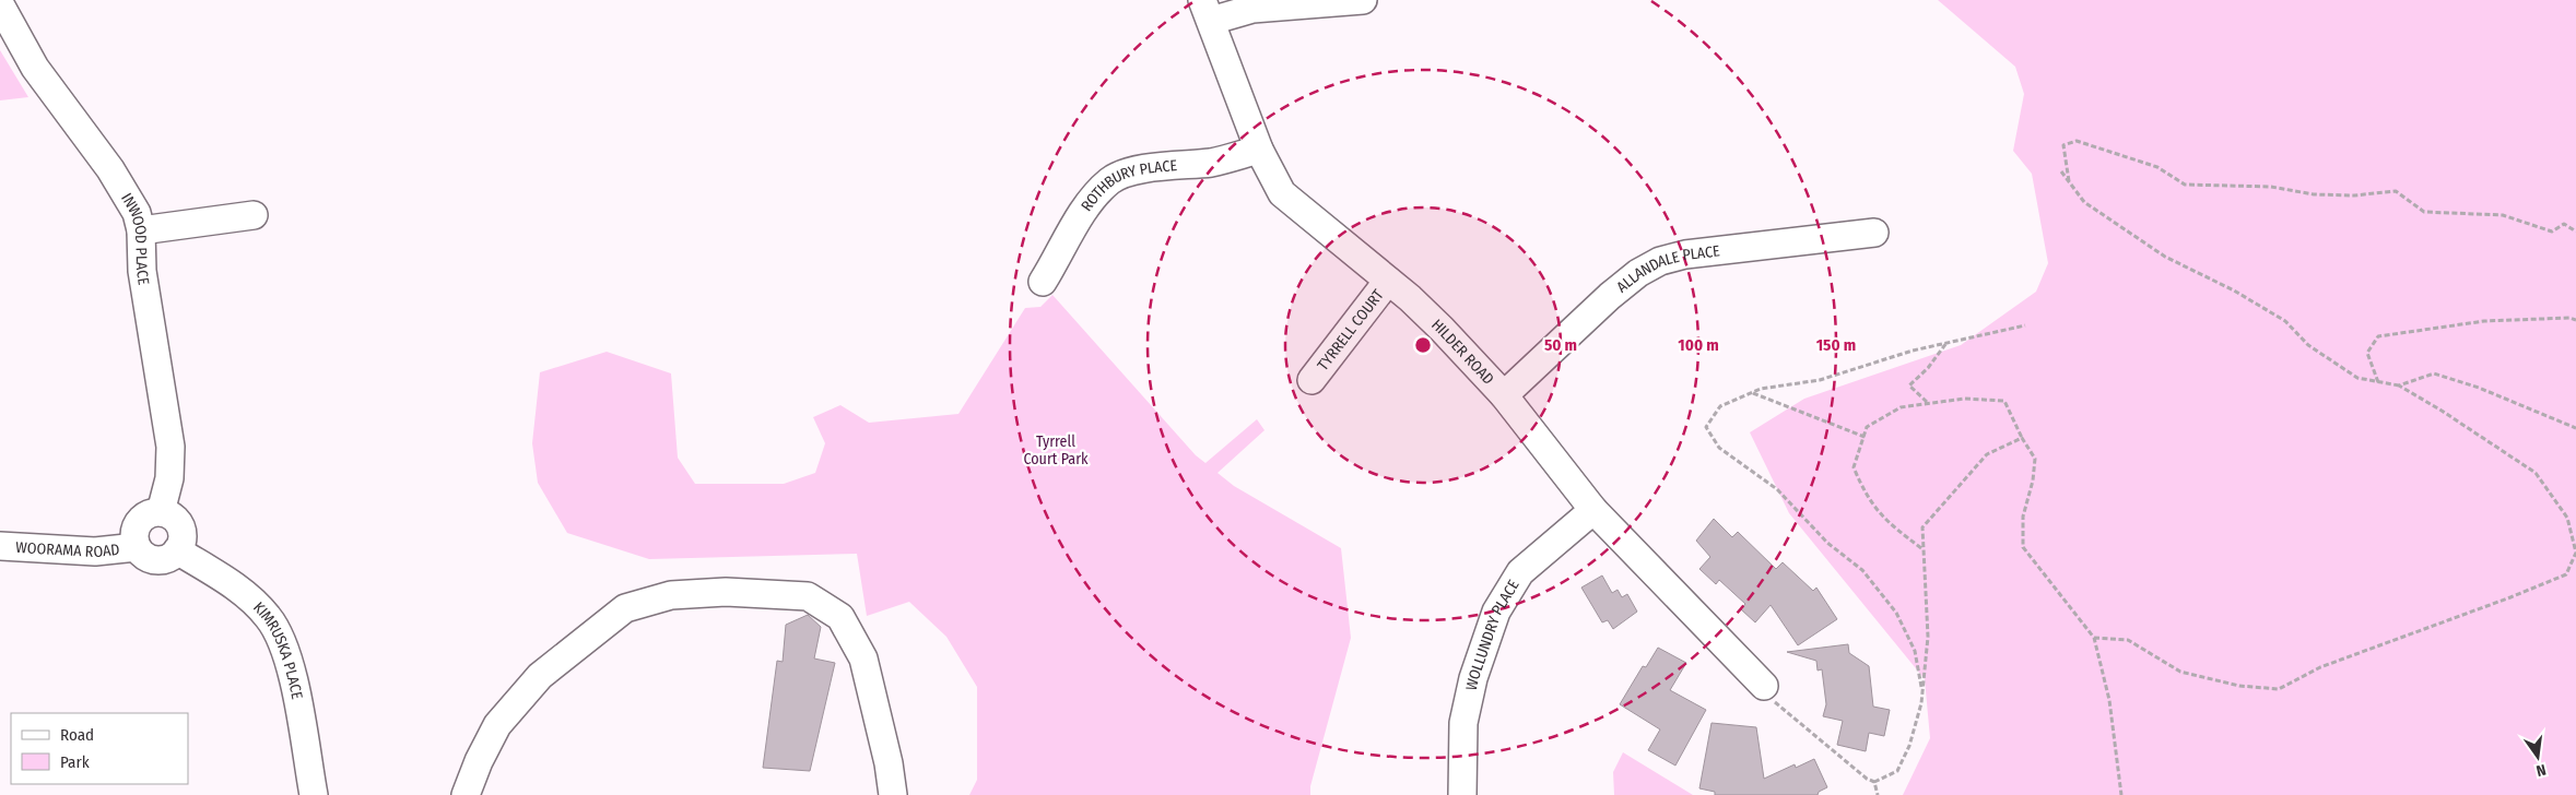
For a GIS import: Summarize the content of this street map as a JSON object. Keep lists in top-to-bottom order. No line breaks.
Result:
{"streets":{"street":["ROTHBURY PLACE","INWOOD PLACE","ALLANDALE PLACE","TYRRELL COURT","HILDER ROAD","WOORAMA ROAD","WOLLUNDRY PLACE","KIMRUSKA PLACE"]},"crossings":[["ROTHBURY PLACE","HILDER ROAD"],["INWOOD PLACE","WOORAMA ROAD"],["INWOOD PLACE","KIMRUSKA PLACE"],["ALLANDALE PLACE","HILDER ROAD"],["TYRRELL COURT","HILDER ROAD"],["HILDER ROAD","WOLLUNDRY PLACE"],["WOORAMA ROAD","KIMRUSKA PLACE"]],"parks":["Tyrrell Court Park"],"legend":["Road","Park"],"north":"bottom","rings":["50 m","100 m","150 m"]}
